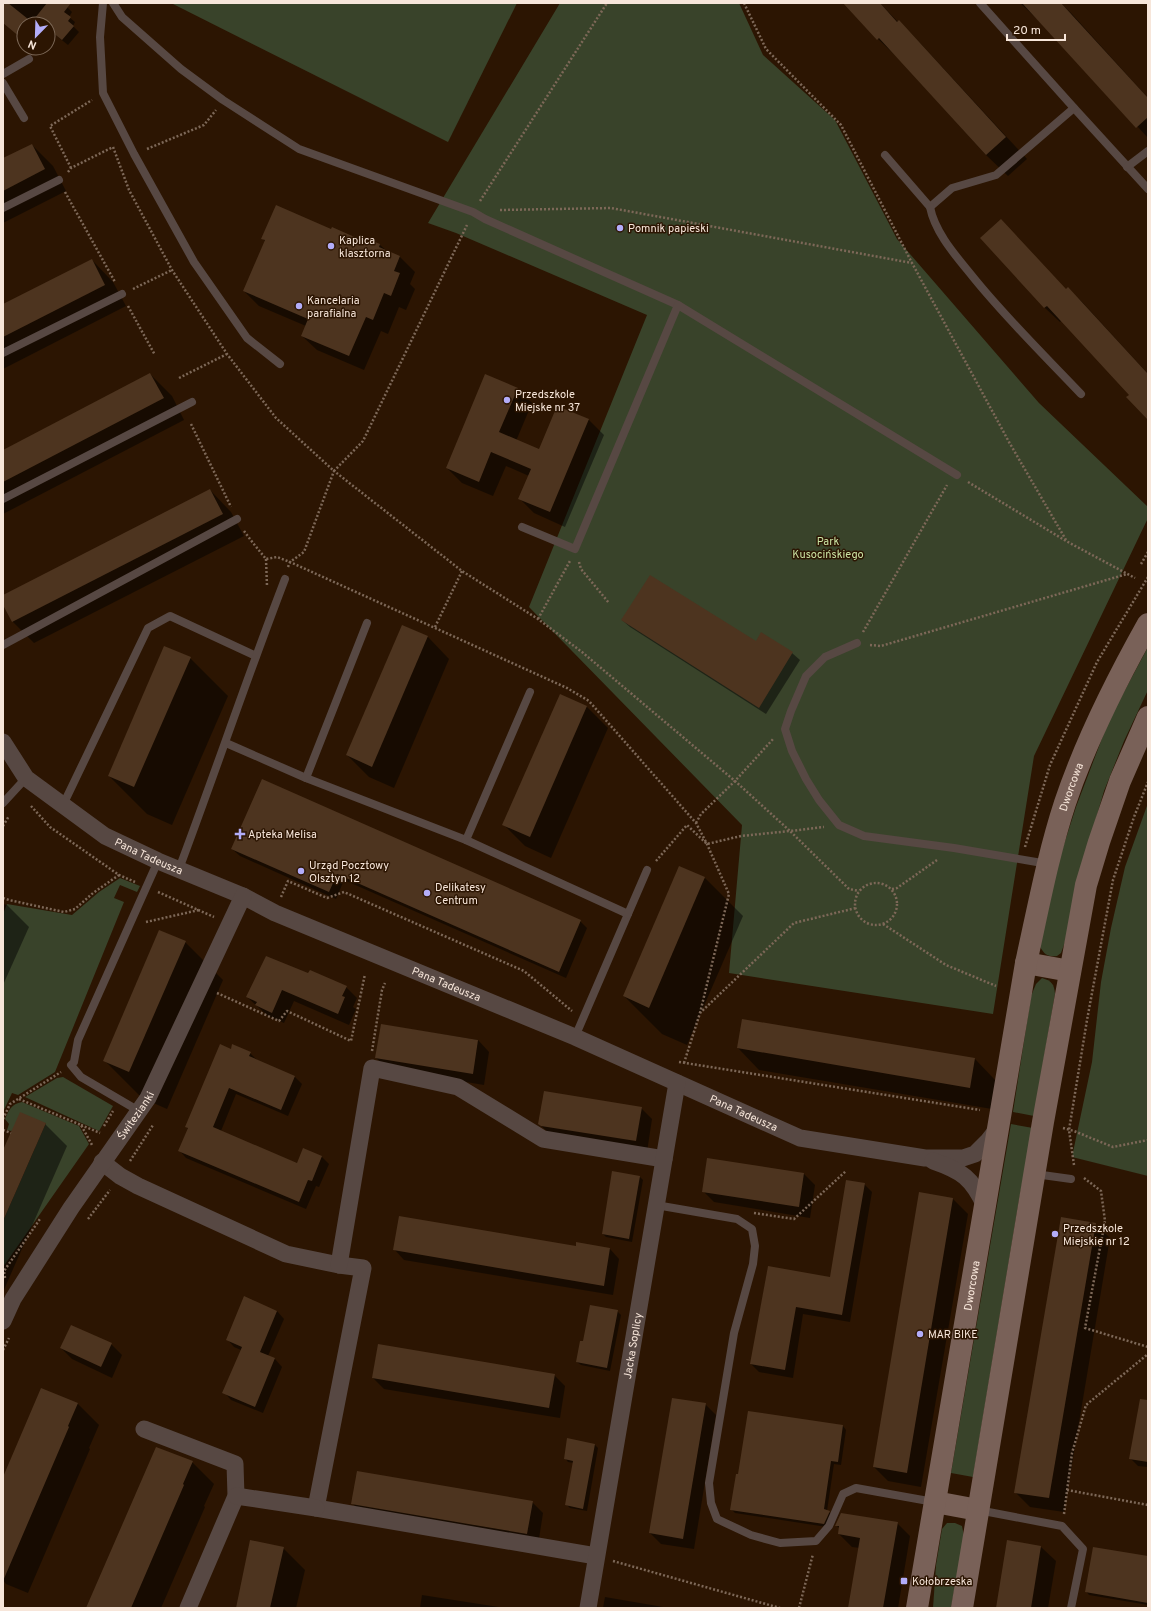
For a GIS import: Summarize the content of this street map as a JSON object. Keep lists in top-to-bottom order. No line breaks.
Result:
{"streets":{"street":["Dworcowa","Pana Tadeusza","Świtezianki","Jacka Soplicy"]},"crossings":[["Dworcowa","Pana Tadeusza"],["Pana Tadeusza","Świtezianki"],["Pana Tadeusza","Jacka Soplicy"]],"parks":["Park Kusocińskiego"],"places":{"other":["Pomnik papieski","Kaplica klasztorna","Kancelaria parafialna","Przedszkole Miejske nr 37","Urząd Pocztowy Olsztyn 12","Delikatesy Centrum","Przedszkole Miejskie nr 12","MAR BIKE"],"health":["Apteka Melisa"],"transit":["Kołobrzeska"]},"scale_bar":"20 m","north":"bottom left"}
